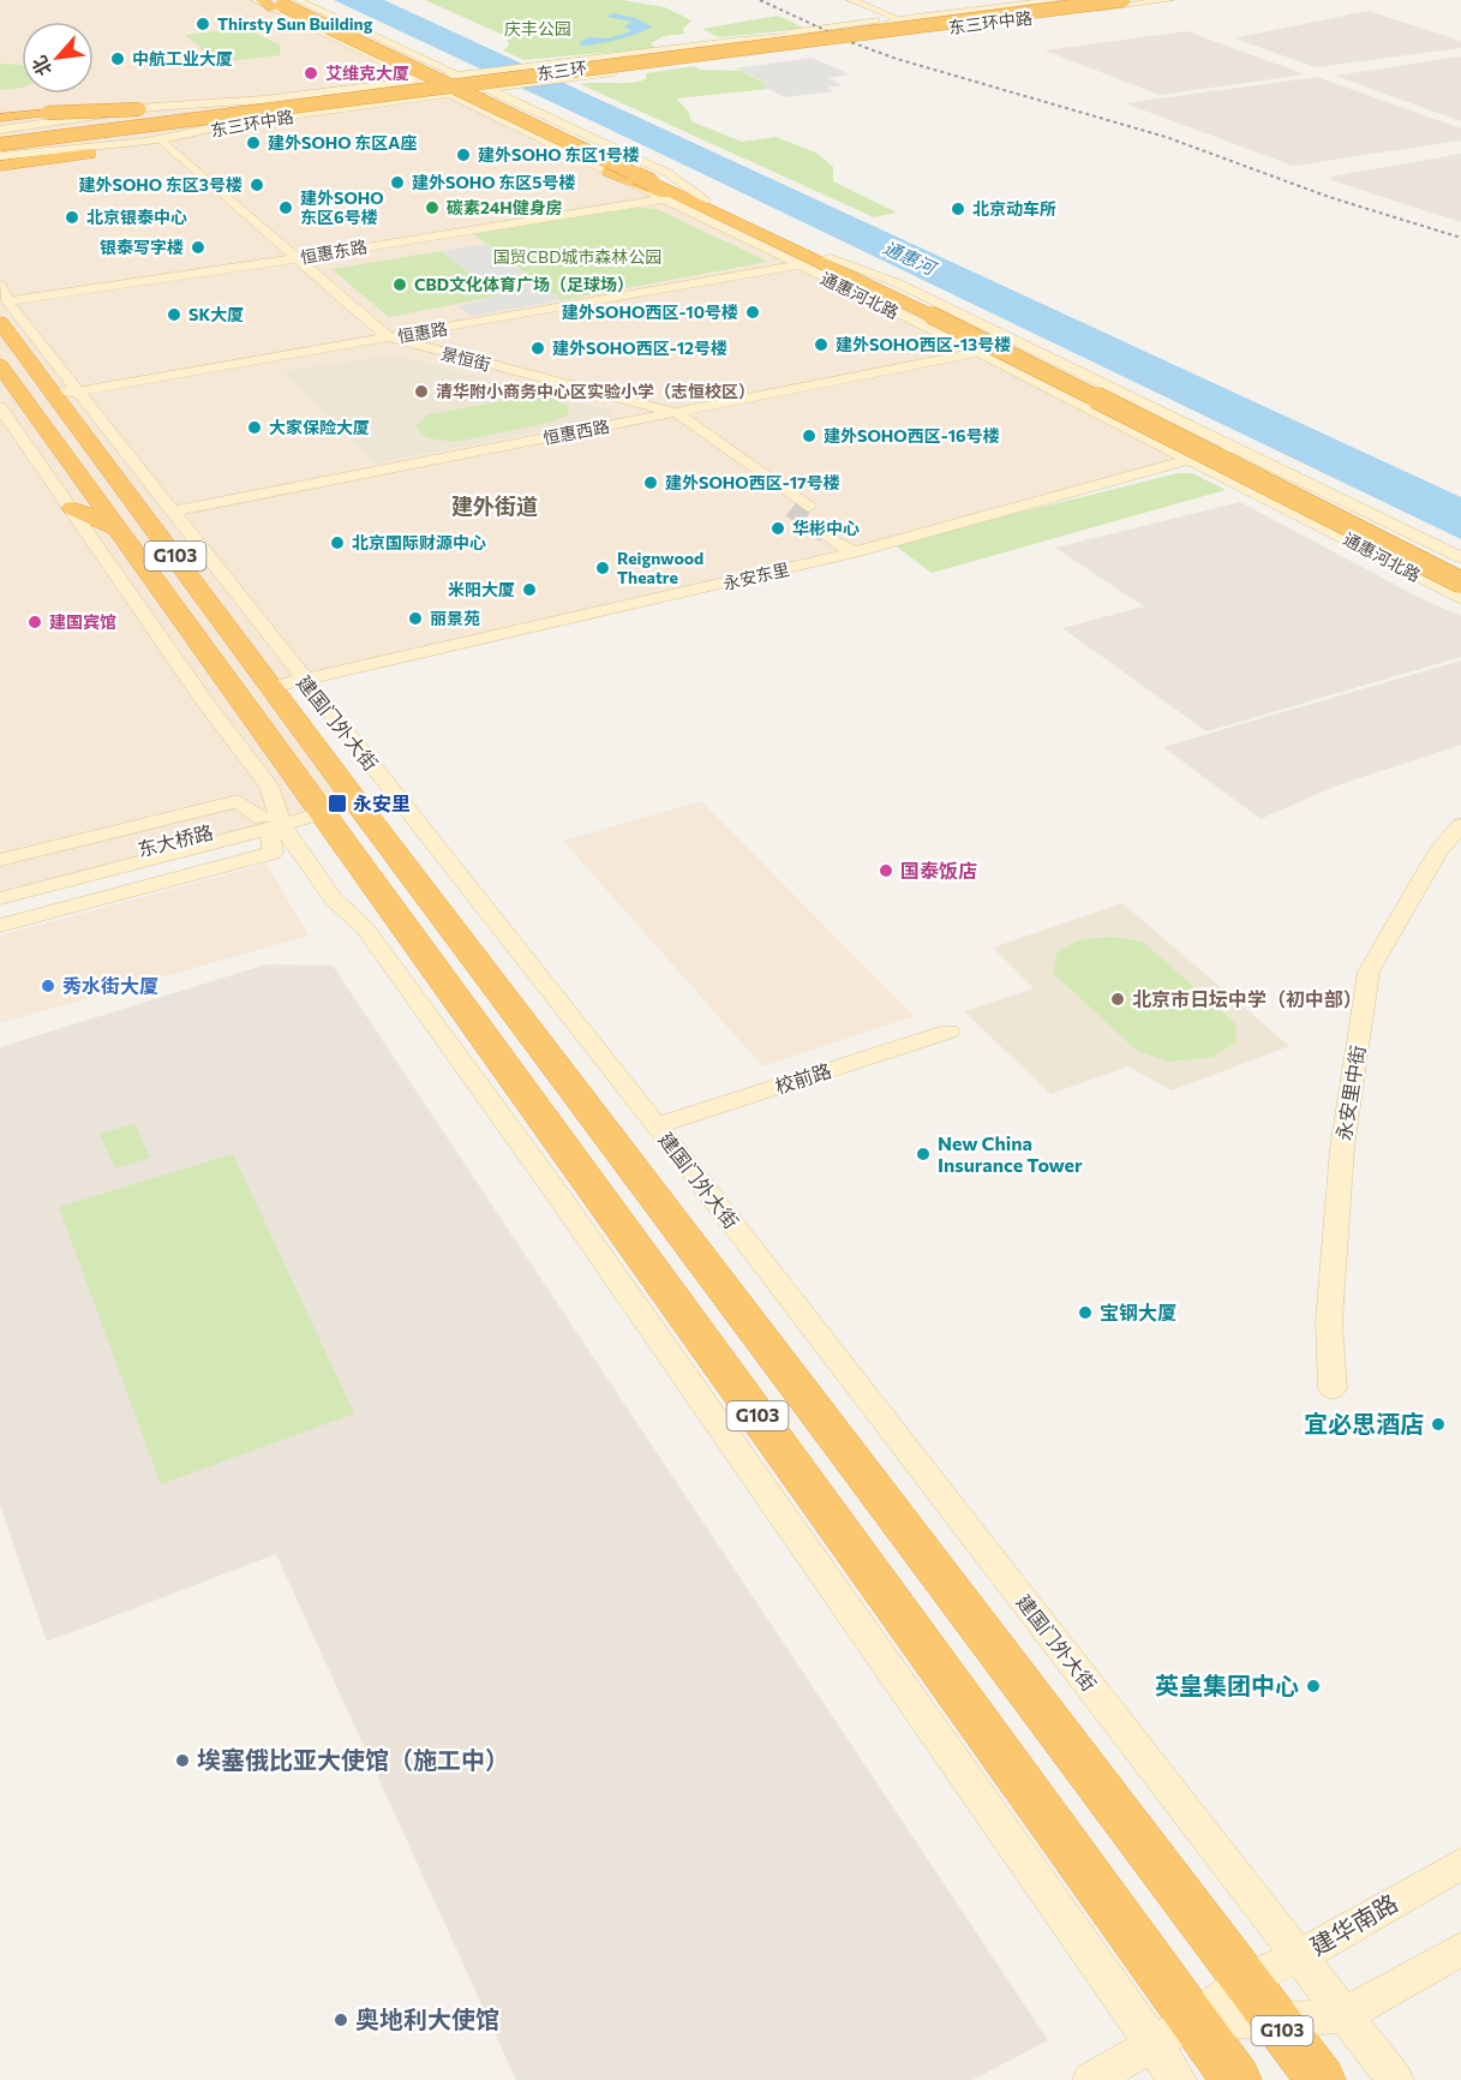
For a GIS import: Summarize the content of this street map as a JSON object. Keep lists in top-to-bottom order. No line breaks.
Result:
{"streets":{"highway":["东三环","通惠河北路","G103","建国门外大街"],"street":["东三环中路","恒惠东路","恒惠路","景恒街","恒惠西路","永安东里","东大桥路","校前路","永安里中街","建华南路"]},"crossings":[["东三环中路","通惠河北路"],["恒惠东路","通惠河北路"],["恒惠东路","景恒街"],["恒惠东路","建国门外大街"],["通惠河北路","恒惠路"],["通惠河北路","恒惠西路"],["通惠河北路","永安东里"],["恒惠路","景恒街"],["恒惠路","建国门外大街"],["景恒街","恒惠西路"],["恒惠西路","建国门外大街"],["永安东里","建国门外大街"],["建国门外大街","东大桥路"],["建国门外大街","校前路"],["建国门外大街","建华南路"]],"districts":["建外街道"],"water":["通惠河"],"parks":["庆丰公园","国贸CBD城市森林公园"],"places":{"other":["Thirsty Sun Building","中航工业大厦","艾维克大厦","建外SOHO 东区A座","建外SOHO 东区1号楼","建外SOHO 东区5号楼","建外SOHO 东区3号楼","建外SOHO 东区6号楼","碳素24H健身房","北京动车所","北京银泰中心","银泰写字楼","CBD文化体育广场（足球场）","建外SOHO西区-10号楼","SK大厦","建外SOHO西区-13号楼","建外SOHO西区-12号楼","清华附小商务中心区实验小学（志恒校区）","大家保险大厦","建外SOHO西区-16号楼","建外SOHO西区-17号楼","华彬中心","北京国际财源中心","Reignwood Theatre","米阳大厦","丽景苑","建国宾馆","国泰饭店","秀水街大厦","北京市日坛中学（初中部）","New China Insurance Tower","宝钢大厦","宜必思酒店","英皇集团中心","埃塞俄比亚大使馆（施工中）","奥地利大使馆"],"transit":["永安里"]},"north":"bottom left"}
